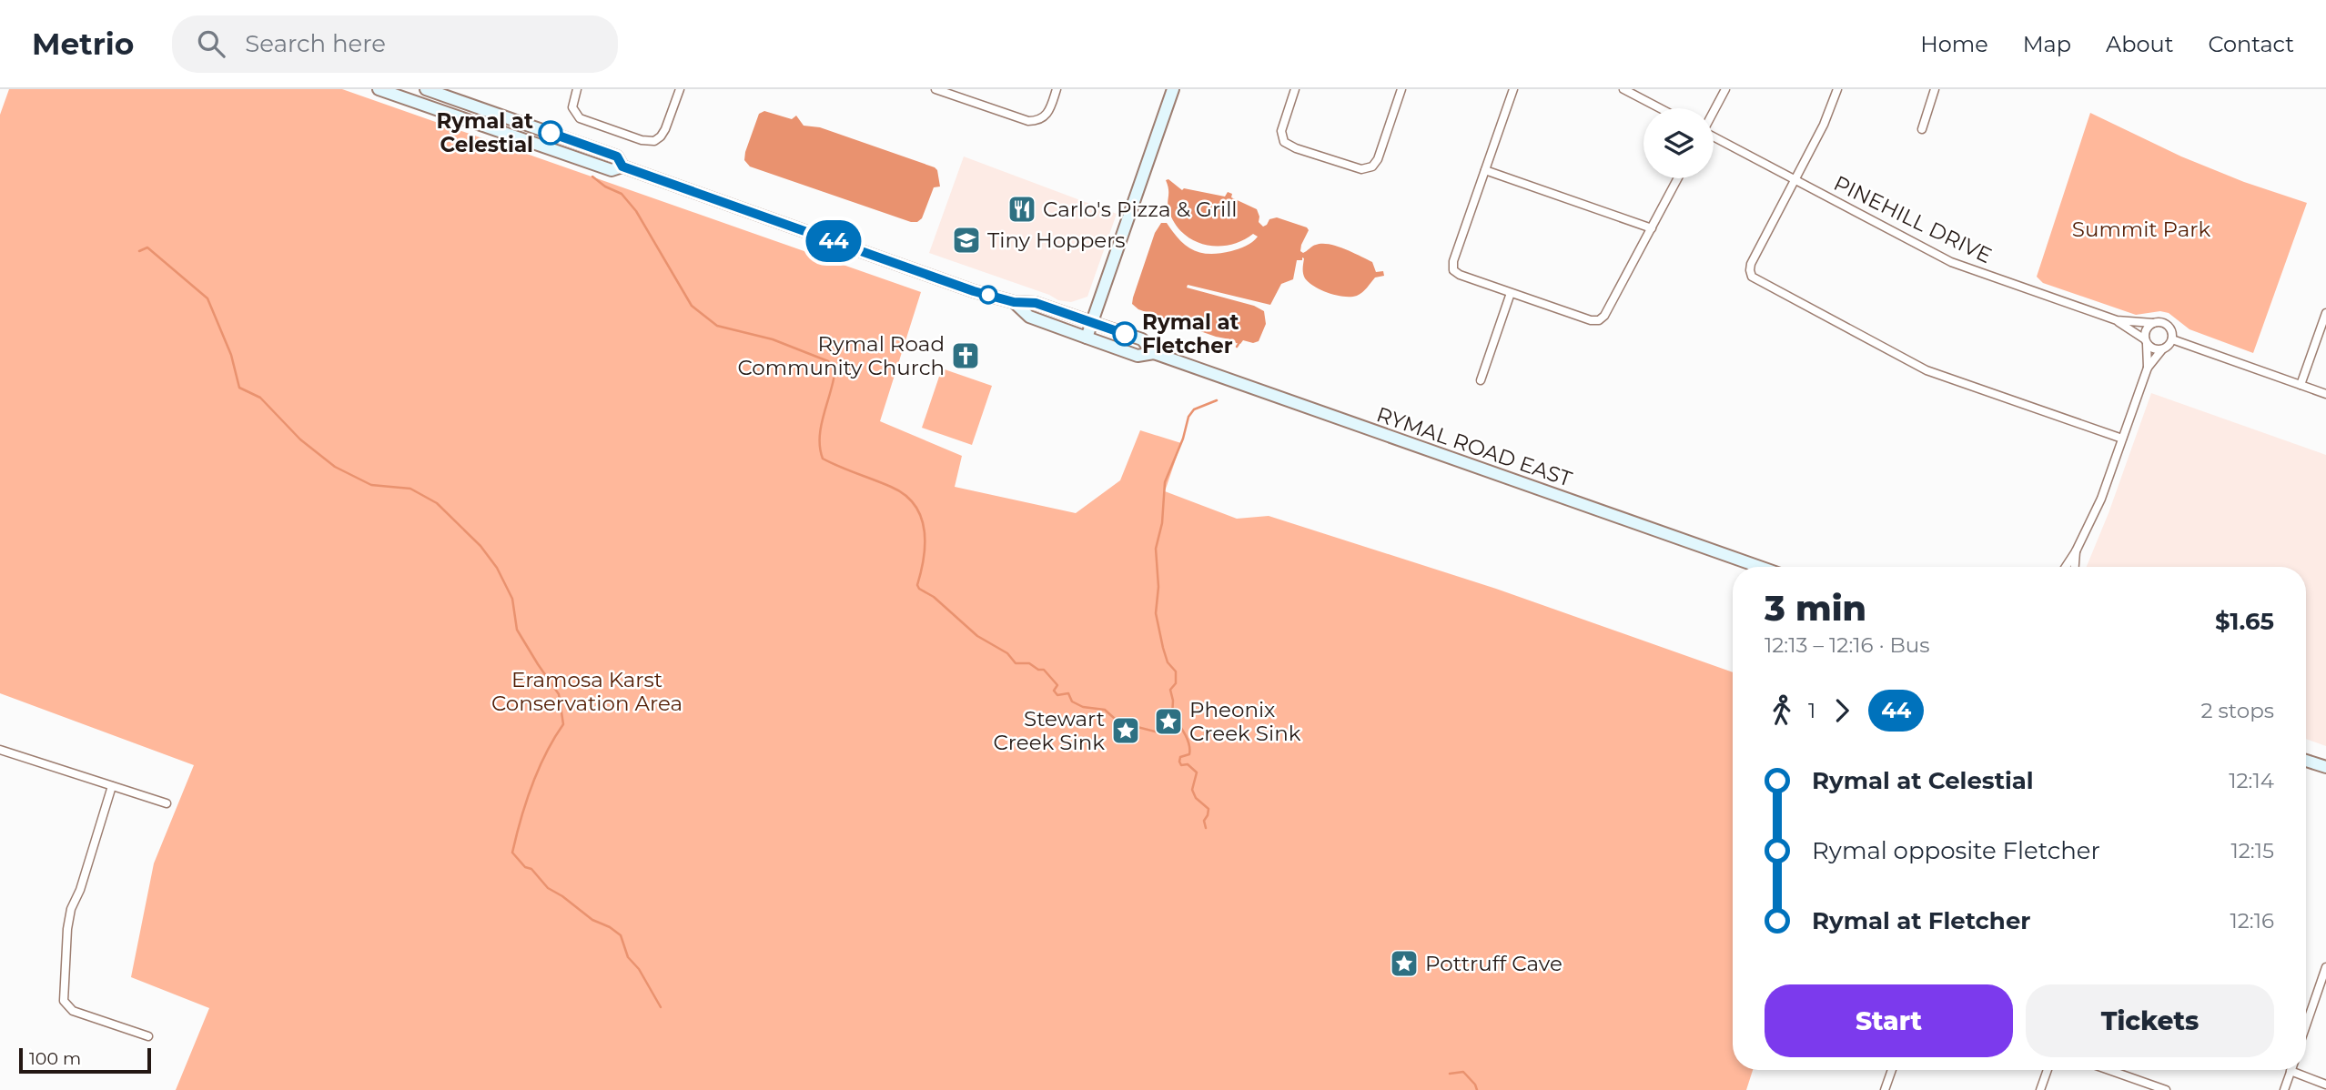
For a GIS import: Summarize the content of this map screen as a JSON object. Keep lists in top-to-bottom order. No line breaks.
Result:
{"streets":{"main road":["RYMAL ROAD EAST"],"street":["PINEHILL DRIVE"]},"parks":["Summit Park","Eramosa Karst Conservation Area"],"places":{"other":["Rymal at Celestial","Rymal at Fletcher"],"restaurant":["Carlo's Pizza & Grill"],"school or university":["Tiny Hoppers"],"church":["Rymal Road Community Church"],"place":["Pheonix Creek Sink","Stewart Creek Sink","Pottruff Cave"]},"lines":["bus line 44"],"scale_bar":"100 m","page":{"header":"Metrio","search":"Search here","nav":["Home","Map","About","Contact"],"on_map":"44","heading":["3 min","12:13 – 12:16 · Bus","$1.65"],"legs":["1","44","2 stops"],"list":[{"name":"Rymal at Celestial","value":"12:14"},{"name":"Rymal opposite Fletcher","value":"12:15"},{"name":"Rymal at Fletcher","value":"12:16"}],"buttons":["Start","Tickets"],"scale":"100 m"}}
